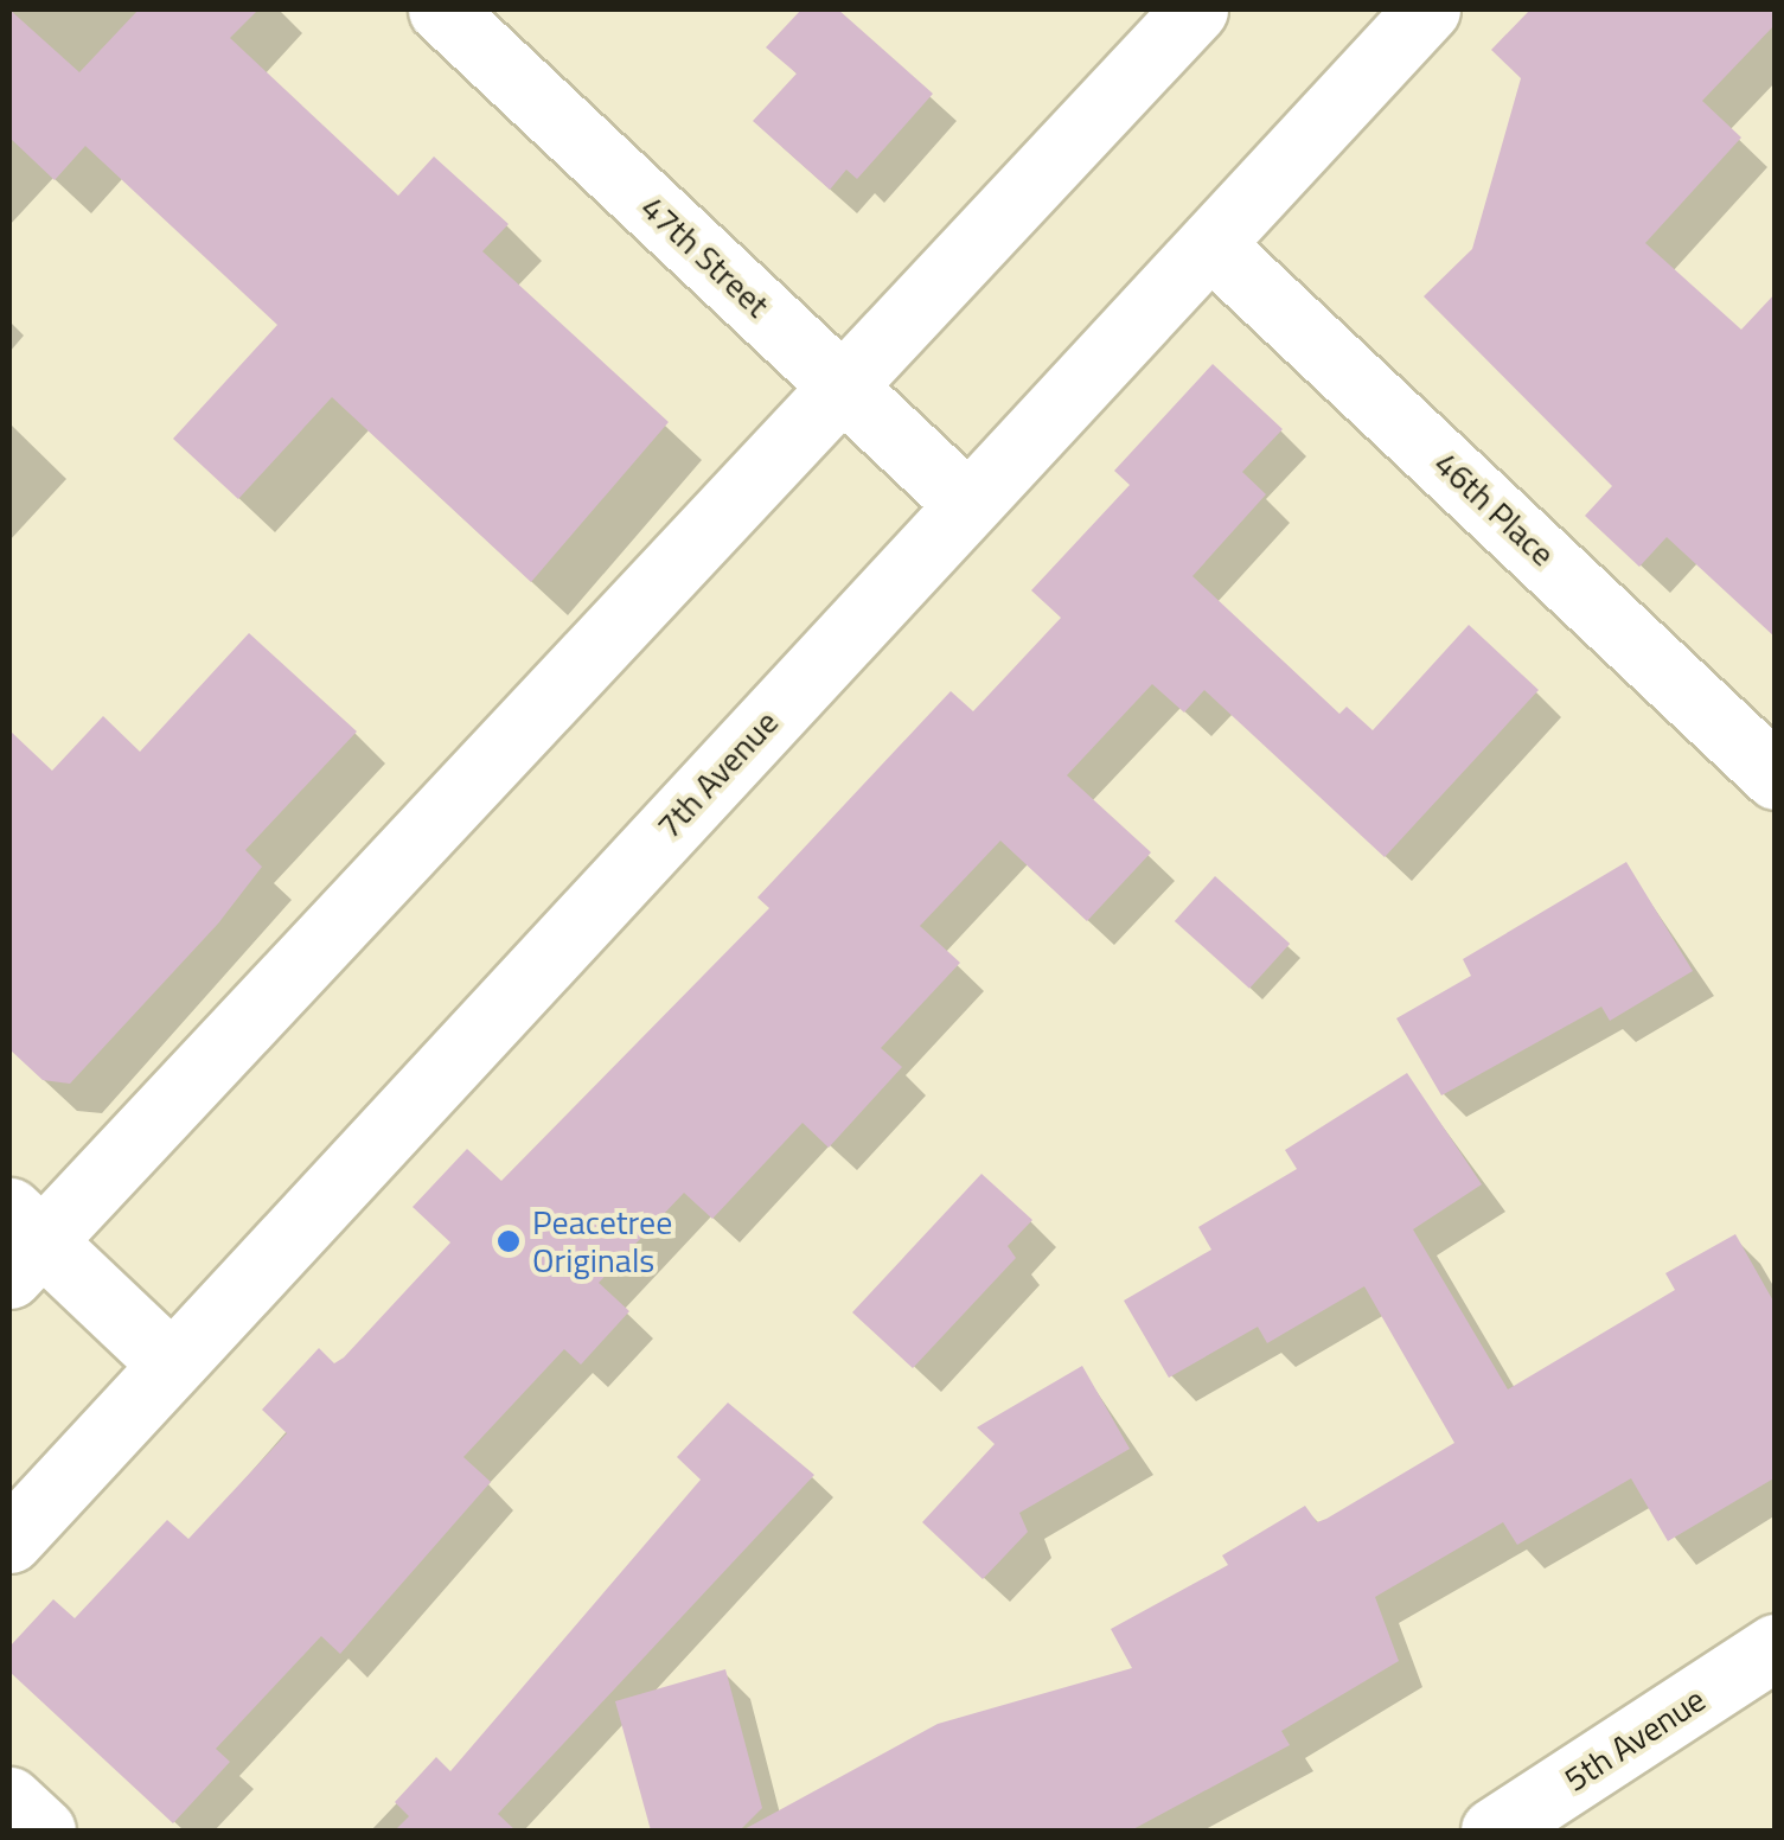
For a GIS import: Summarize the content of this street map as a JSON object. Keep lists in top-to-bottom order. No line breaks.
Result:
{"streets":{"street":["47th Street","46th Place","7th Avenue","5th Avenue"]},"crossings":[["47th Street","7th Avenue"],["46th Place","7th Avenue"]],"places":["Peacetree Originals"]}
